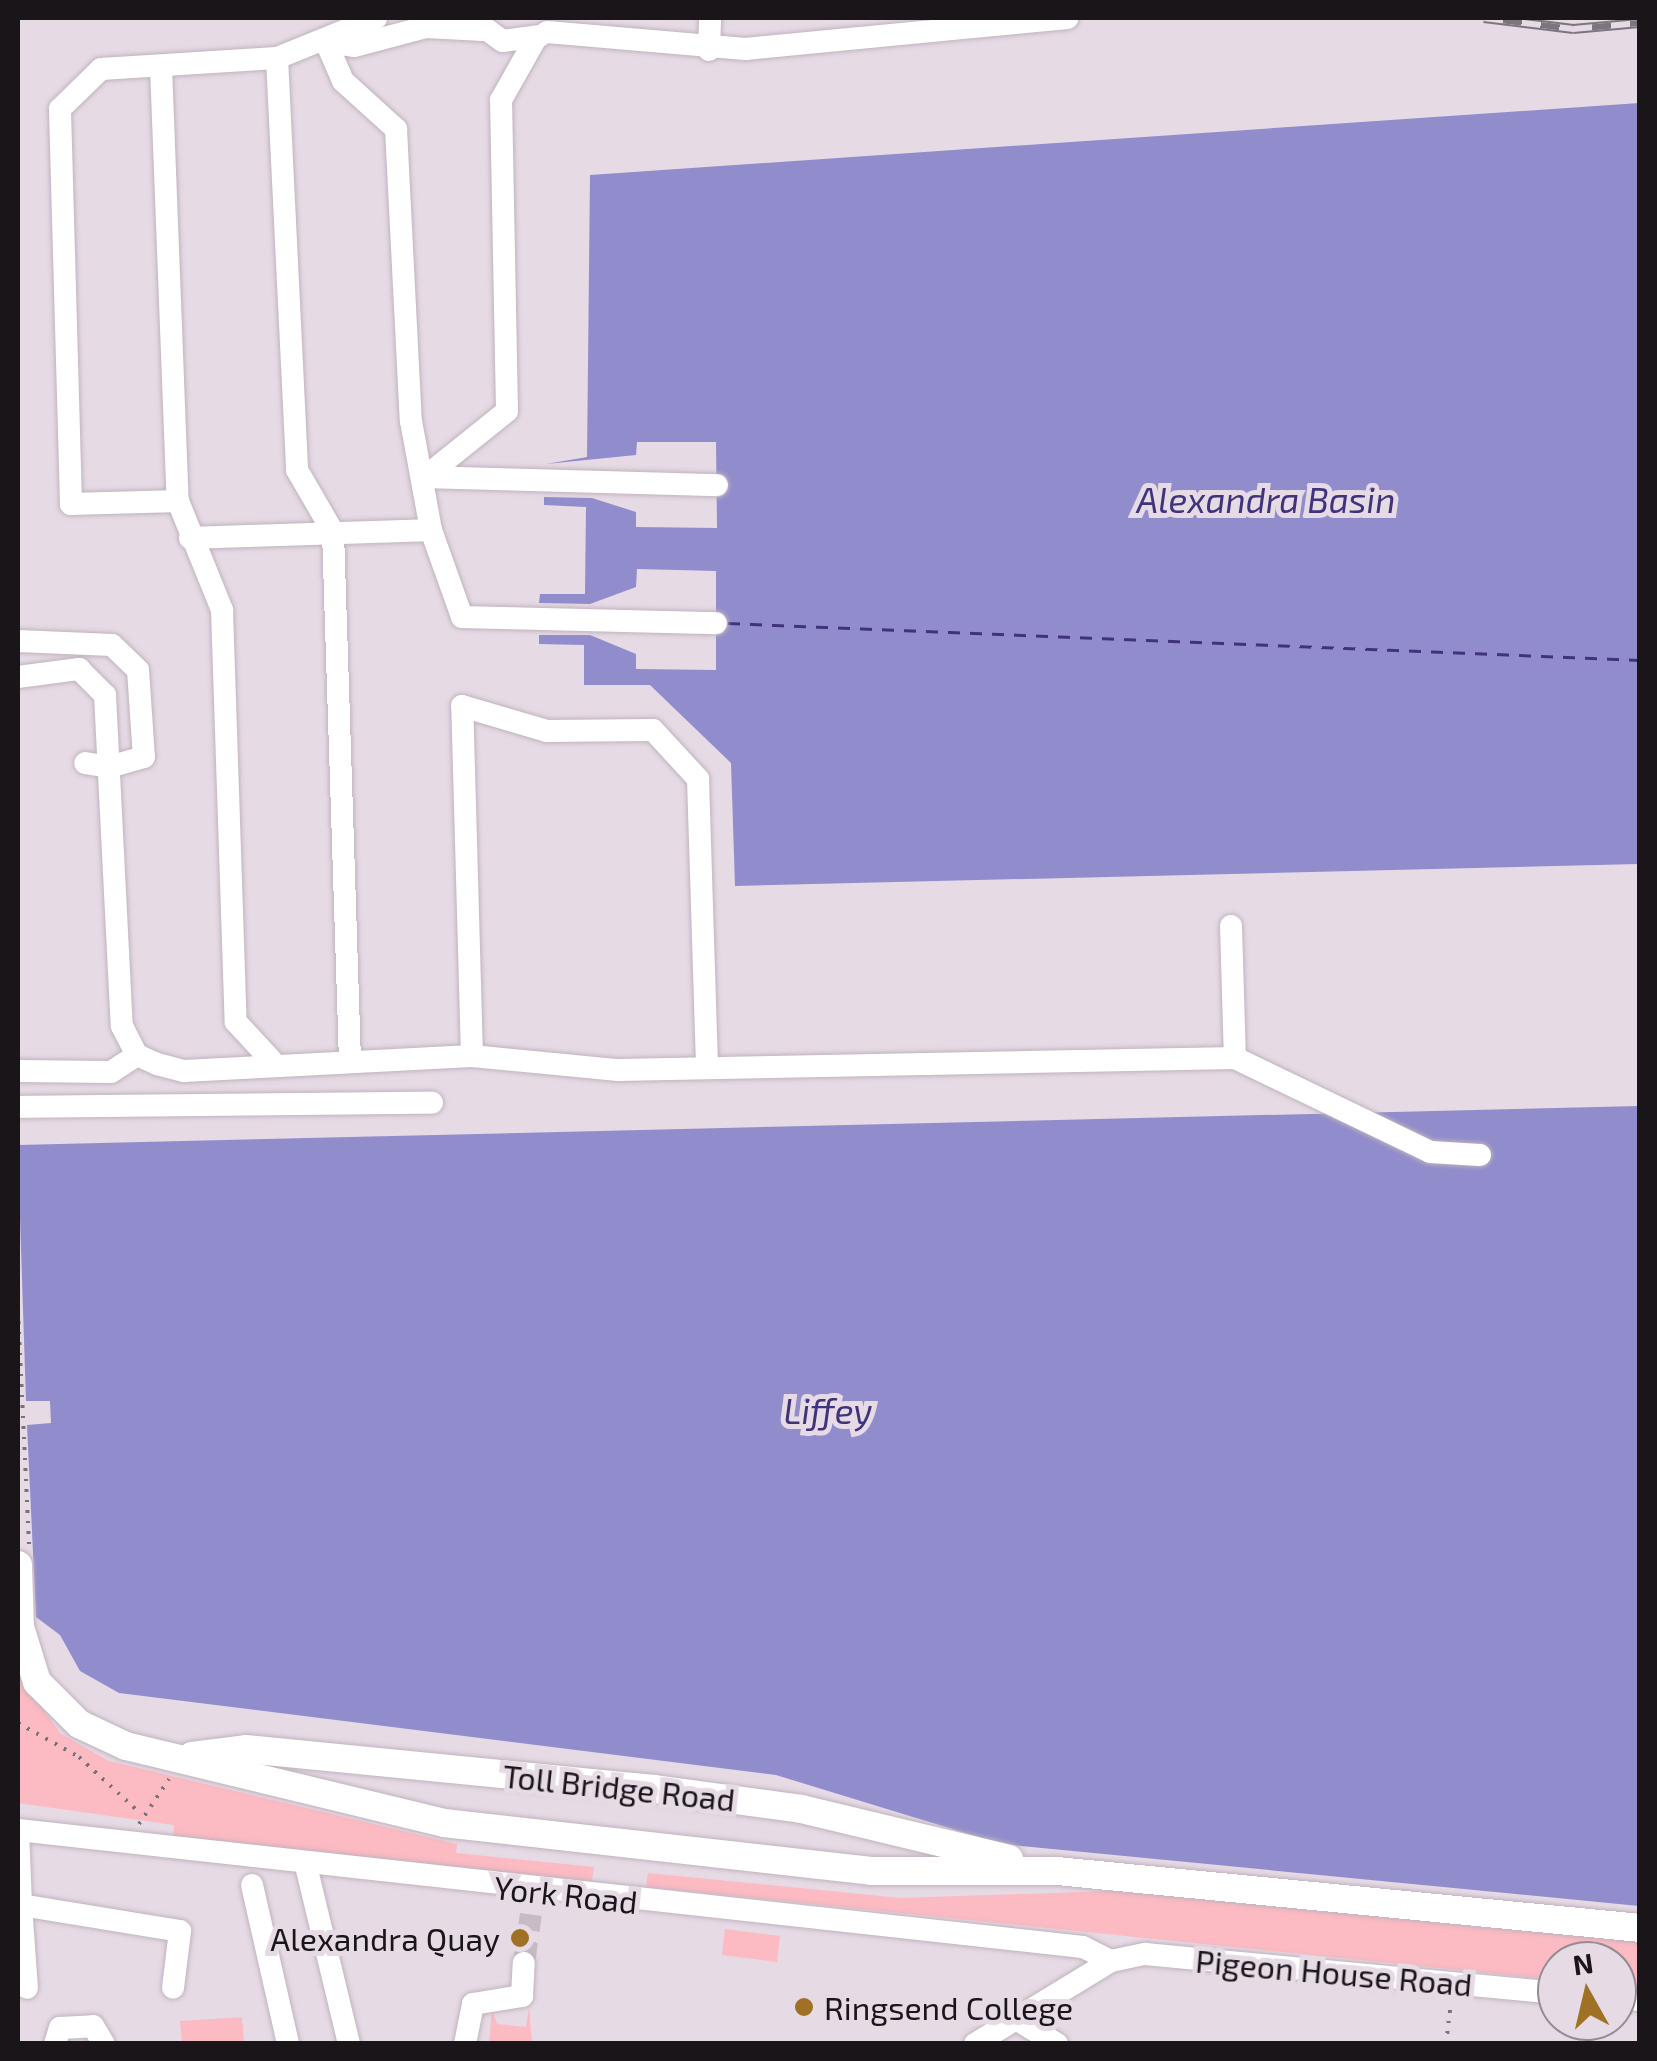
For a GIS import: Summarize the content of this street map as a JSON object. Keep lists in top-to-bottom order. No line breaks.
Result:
{"streets":{"main road":["Toll Bridge Road"],"street":["York Road","Pigeon House Road"]},"crossings":[["York Road","Pigeon House Road"]],"water":["Alexandra Basin","Liffey"],"places":["Alexandra Quay","Ringsend College"],"north":"top"}
